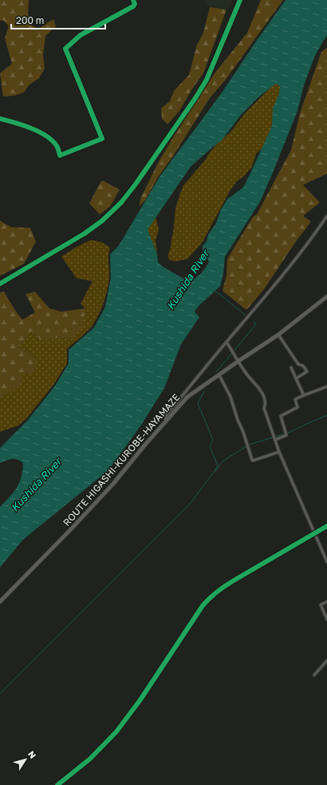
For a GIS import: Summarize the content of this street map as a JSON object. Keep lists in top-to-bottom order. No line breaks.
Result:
{"streets":{"main road":["ROUTE HIGASHI-KUROBE-HAYAMAZE"]},"water":["Kushida River"],"scale_bar":"200 m","north":"top right"}
